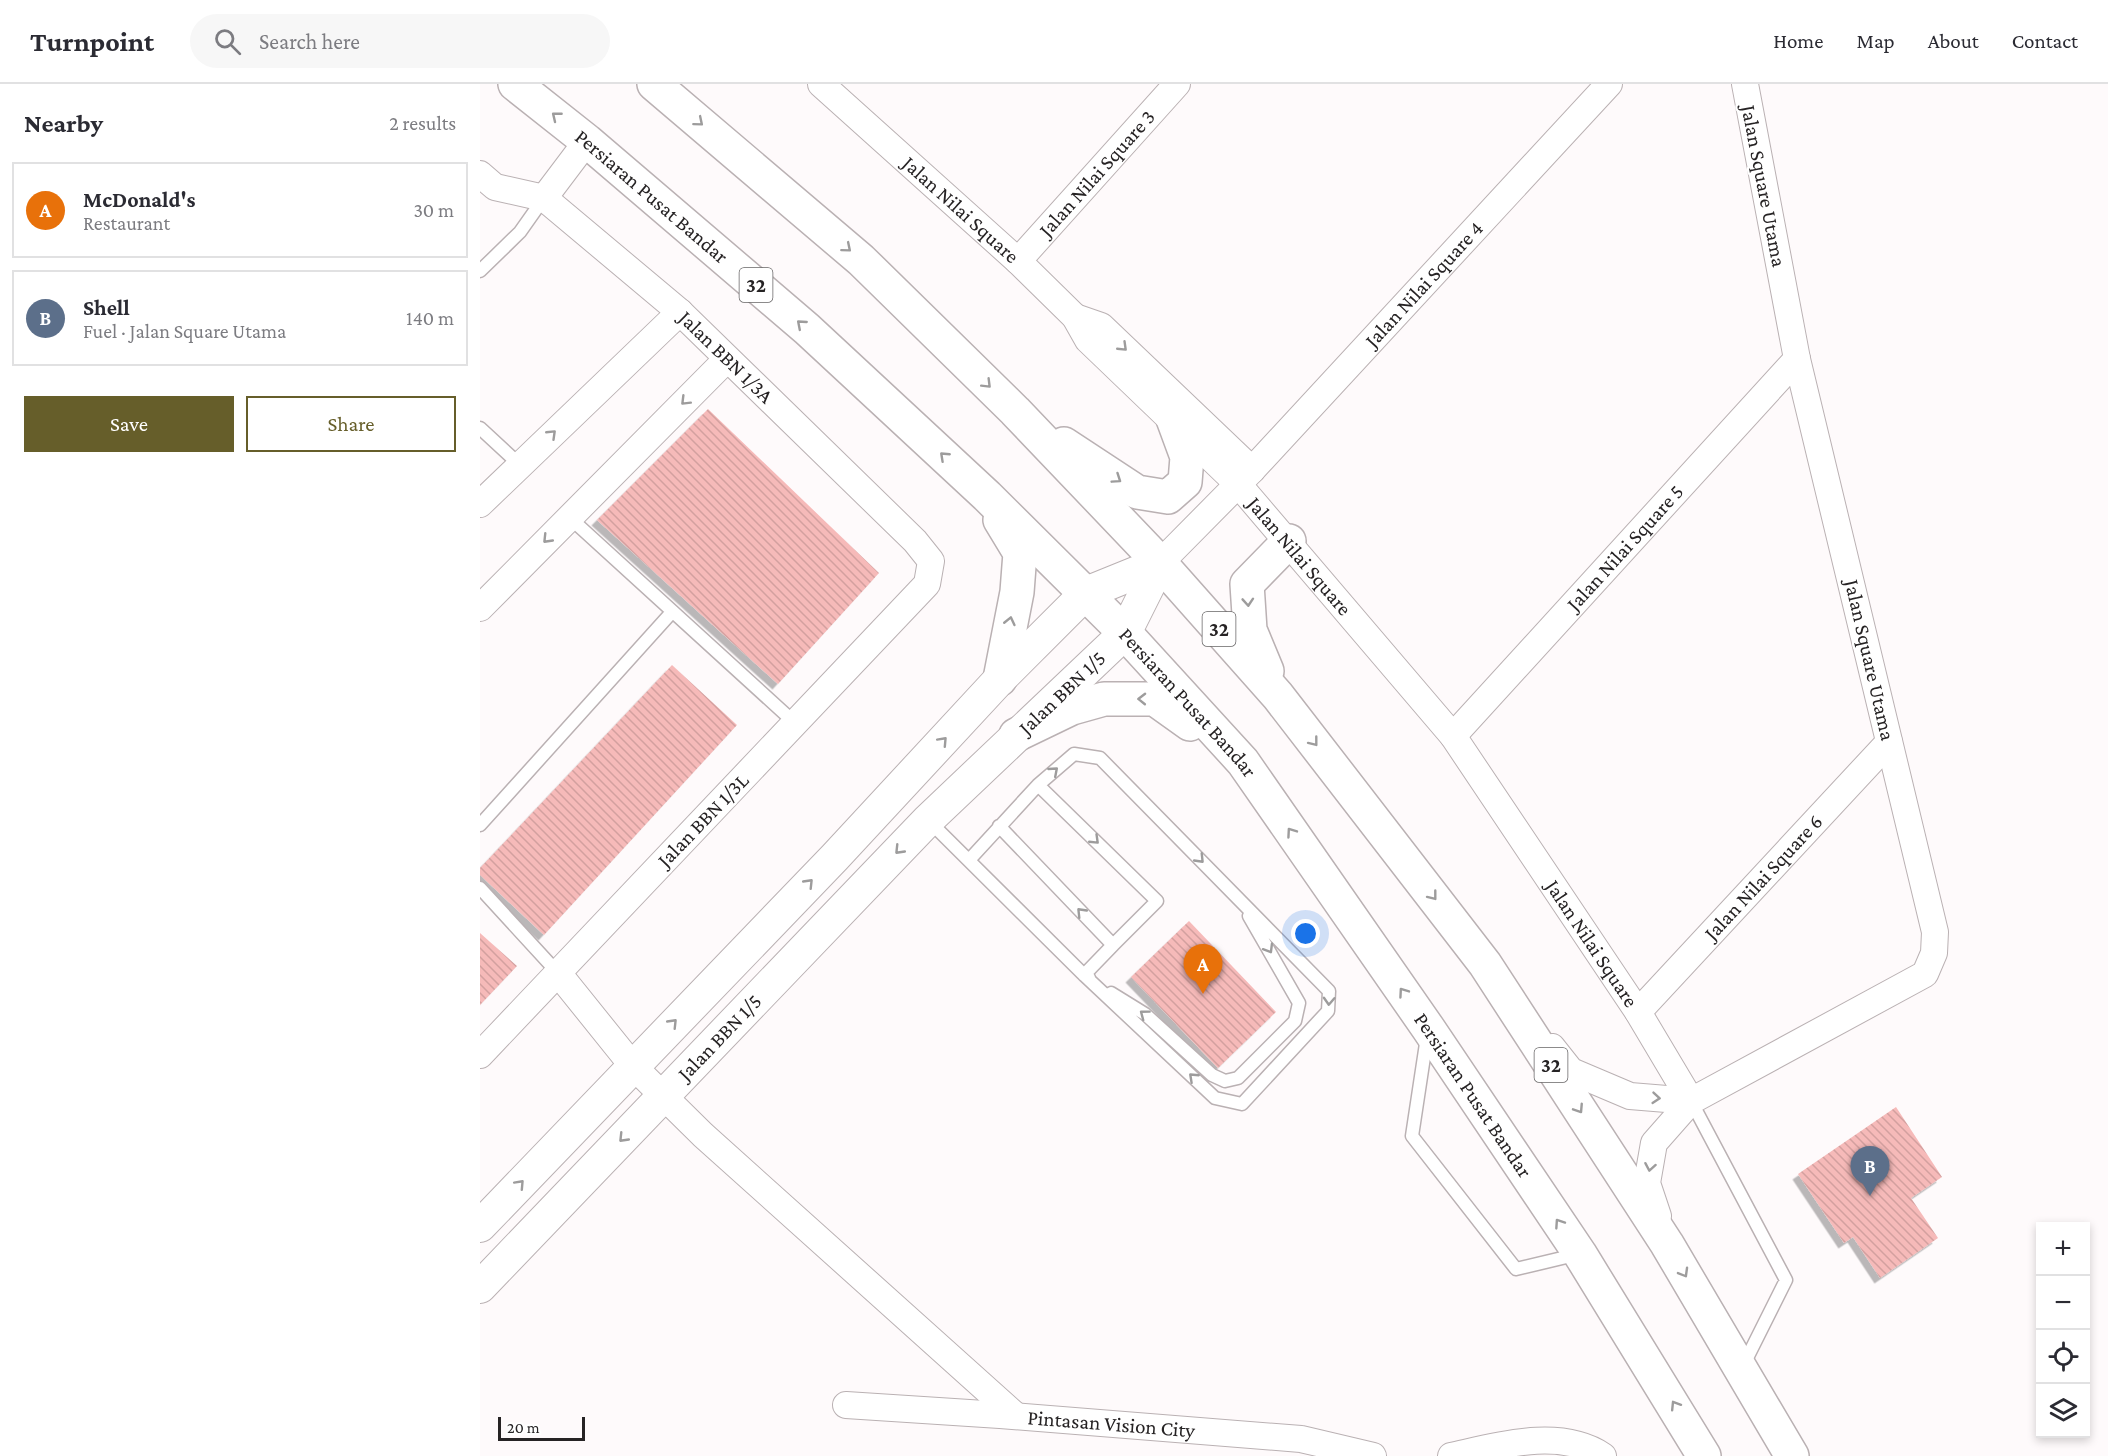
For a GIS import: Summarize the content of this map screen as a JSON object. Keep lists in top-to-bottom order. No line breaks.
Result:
{"streets":{"main road":["Persiaran Pusat Bandar","32"],"street":["Jalan Nilai Square 3","Jalan Square Utama","Jalan Nilai Square","Jalan Nilai Square 4","Jalan BBN 1/3A","Jalan Nilai Square 5","Jalan BBN 1/5","Jalan BBN 1/3L","Jalan Nilai Square 6","Pintasan Vision City"]},"crossings":[["Jalan Nilai Square 3","Jalan Nilai Square"],["Jalan Square Utama","Jalan Nilai Square"],["Jalan Square Utama","32"],["Jalan Square Utama","Jalan Nilai Square 5"],["Jalan Square Utama","Jalan Nilai Square 6"],["Persiaran Pusat Bandar","Jalan BBN 1/5"],["Jalan Nilai Square","Jalan Nilai Square 4"],["Jalan Nilai Square","Jalan Nilai Square 5"],["Jalan Nilai Square","Jalan Nilai Square 6"],["Jalan Nilai Square 4","32"],["Jalan Nilai Square 4","Jalan BBN 1/5"],["32","Jalan BBN 1/5"],["Jalan BBN 1/3A","Jalan BBN 1/3L"]],"scale_bar":"20 m","page":{"header":"Turnpoint","search":"Search here","nav":["Home","Map","About","Contact"],"heading":["Nearby","2 results"],"list":[{"mark":"A","name":"McDonald's","note":"Restaurant","value":"30 m"},{"mark":"B","name":"Shell","note":"Fuel · Jalan Square Utama","value":"140 m"}],"buttons":["Save","Share"],"pins":["A","B"],"map_buttons":["+","−"],"scale":"20 m"}}
